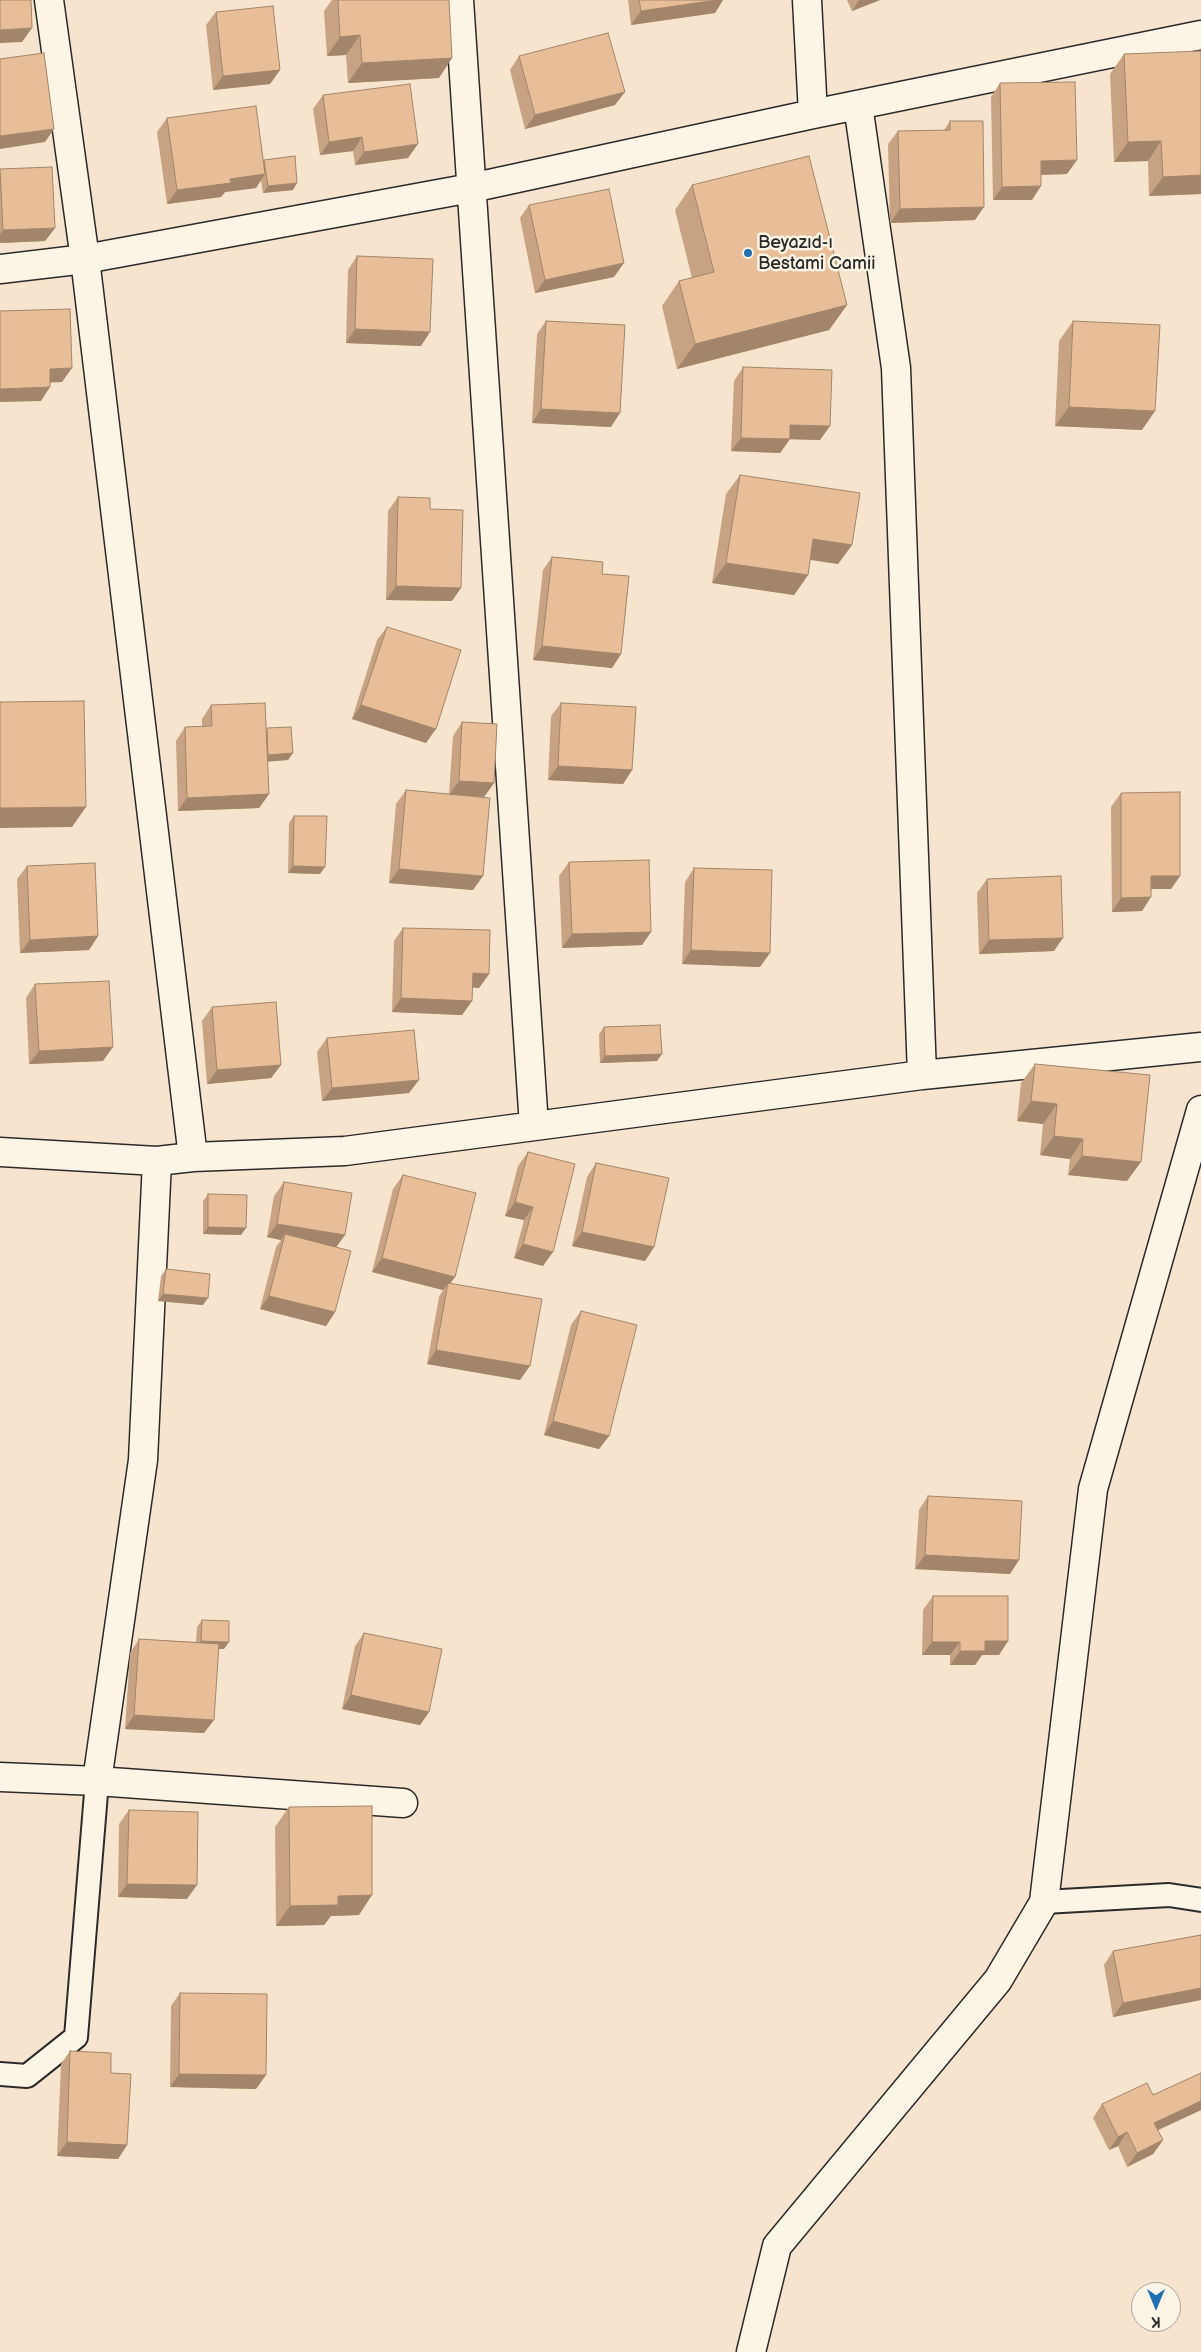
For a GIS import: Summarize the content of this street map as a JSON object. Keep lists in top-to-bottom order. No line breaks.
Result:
{"places":["Beyazıd-ı Bestami Camii"],"north":"bottom"}
